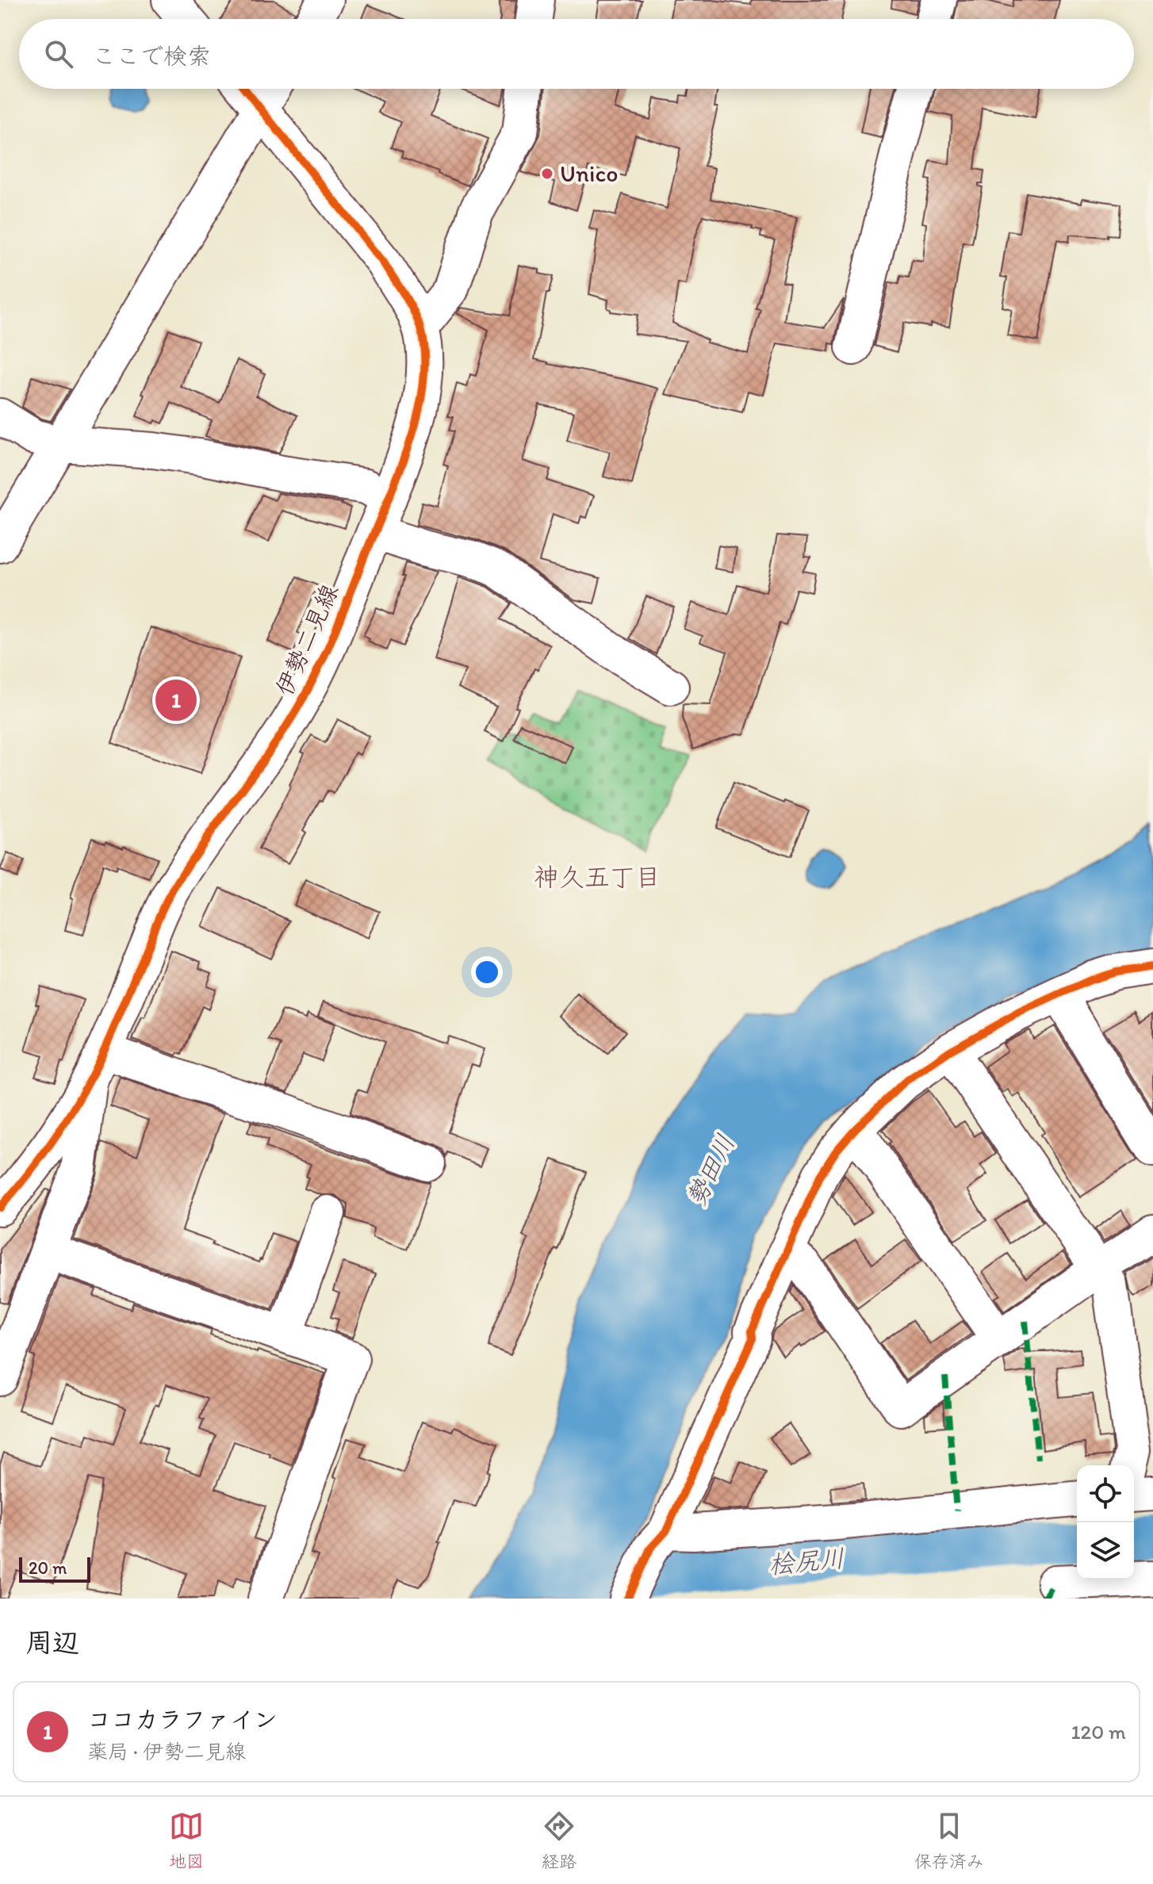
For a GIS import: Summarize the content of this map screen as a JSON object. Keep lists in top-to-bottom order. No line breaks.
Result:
{"streets":{"street":["伊勢二見線"]},"districts":["神久五丁目"],"water":["勢田川","桧尻川"],"places":["Unico"],"scale_bar":"20 m","page":{"search":"ここで検索","pins":"1","scale":"20 m","heading":"周辺","list":[{"mark":"1","name":"ココカラファイン","note":"薬局 · 伊勢二見線","value":"120 m"}],"nav":["地図","経路","保存済み"]}}
